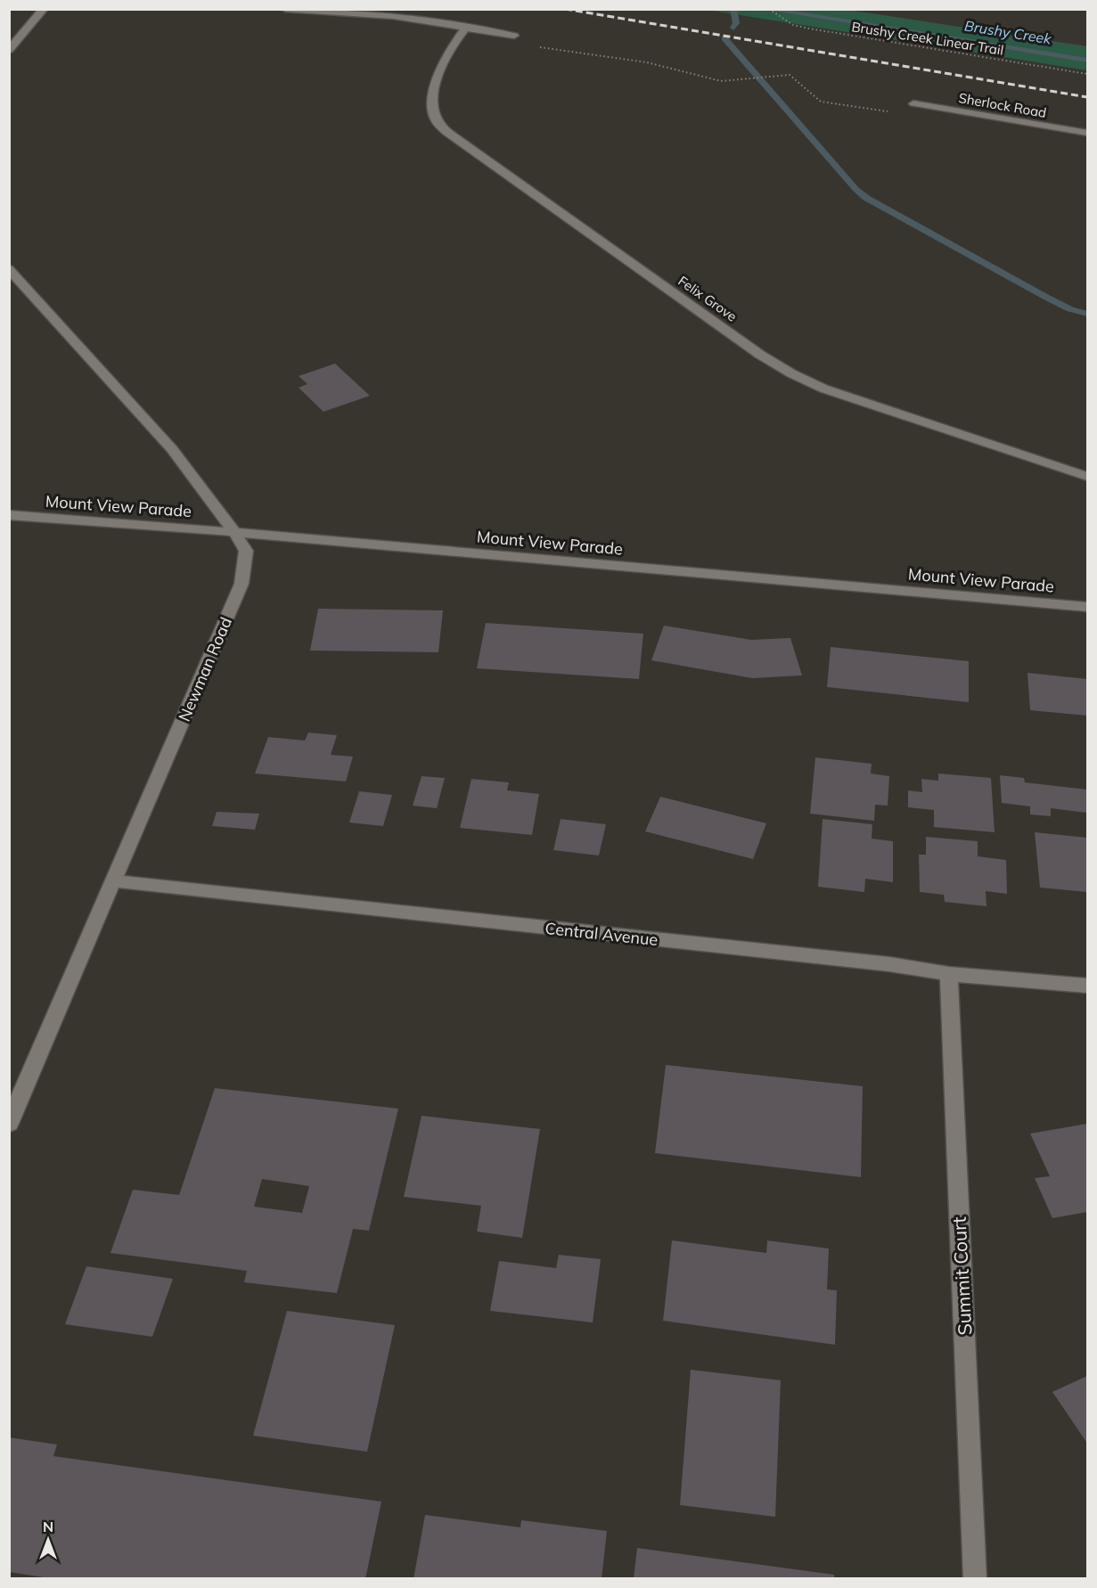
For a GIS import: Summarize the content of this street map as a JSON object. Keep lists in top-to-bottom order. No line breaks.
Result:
{"streets":{"street":["Sherlock Road","Felix Grove","Mount View Parade","Newman Road","Central Avenue","Summit Court"],"path":["Brushy Creek Linear Trail"]},"crossings":[["Mount View Parade","Newman Road"],["Newman Road","Central Avenue"],["Central Avenue","Summit Court"]],"water":["Brushy Creek"],"north":"top"}
